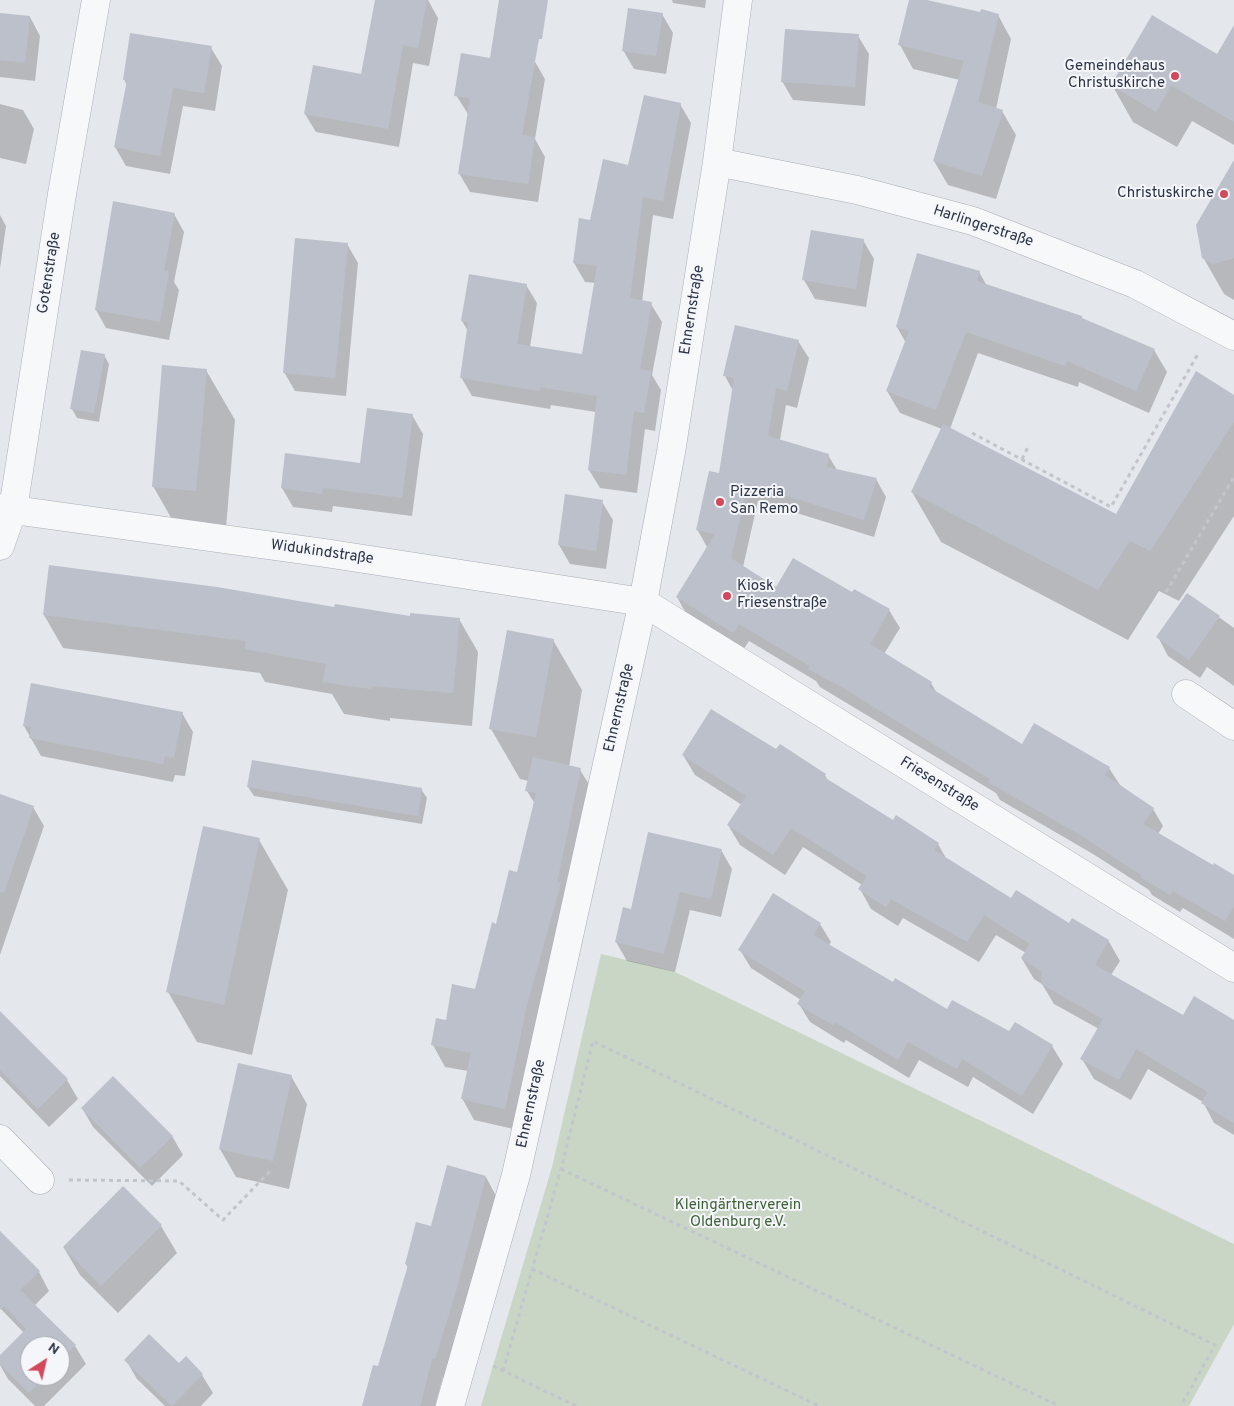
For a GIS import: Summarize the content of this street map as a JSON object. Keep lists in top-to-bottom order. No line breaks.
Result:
{"streets":{"street":["Harlingerstraße","Gotenstraße","Ehnernstraße","Widukindstraße","Friesenstraße"]},"crossings":[["Harlingerstraße","Ehnernstraße"],["Gotenstraße","Widukindstraße"],["Ehnernstraße","Widukindstraße"],["Ehnernstraße","Friesenstraße"],["Widukindstraße","Friesenstraße"]],"parks":["Kleingärtnerverein Oldenburg e.V."],"places":["Gemeindehaus Christuskirche","Christuskirche","Pizzeria San Remo","Kiosk Friesenstraße"],"north":"top right"}
